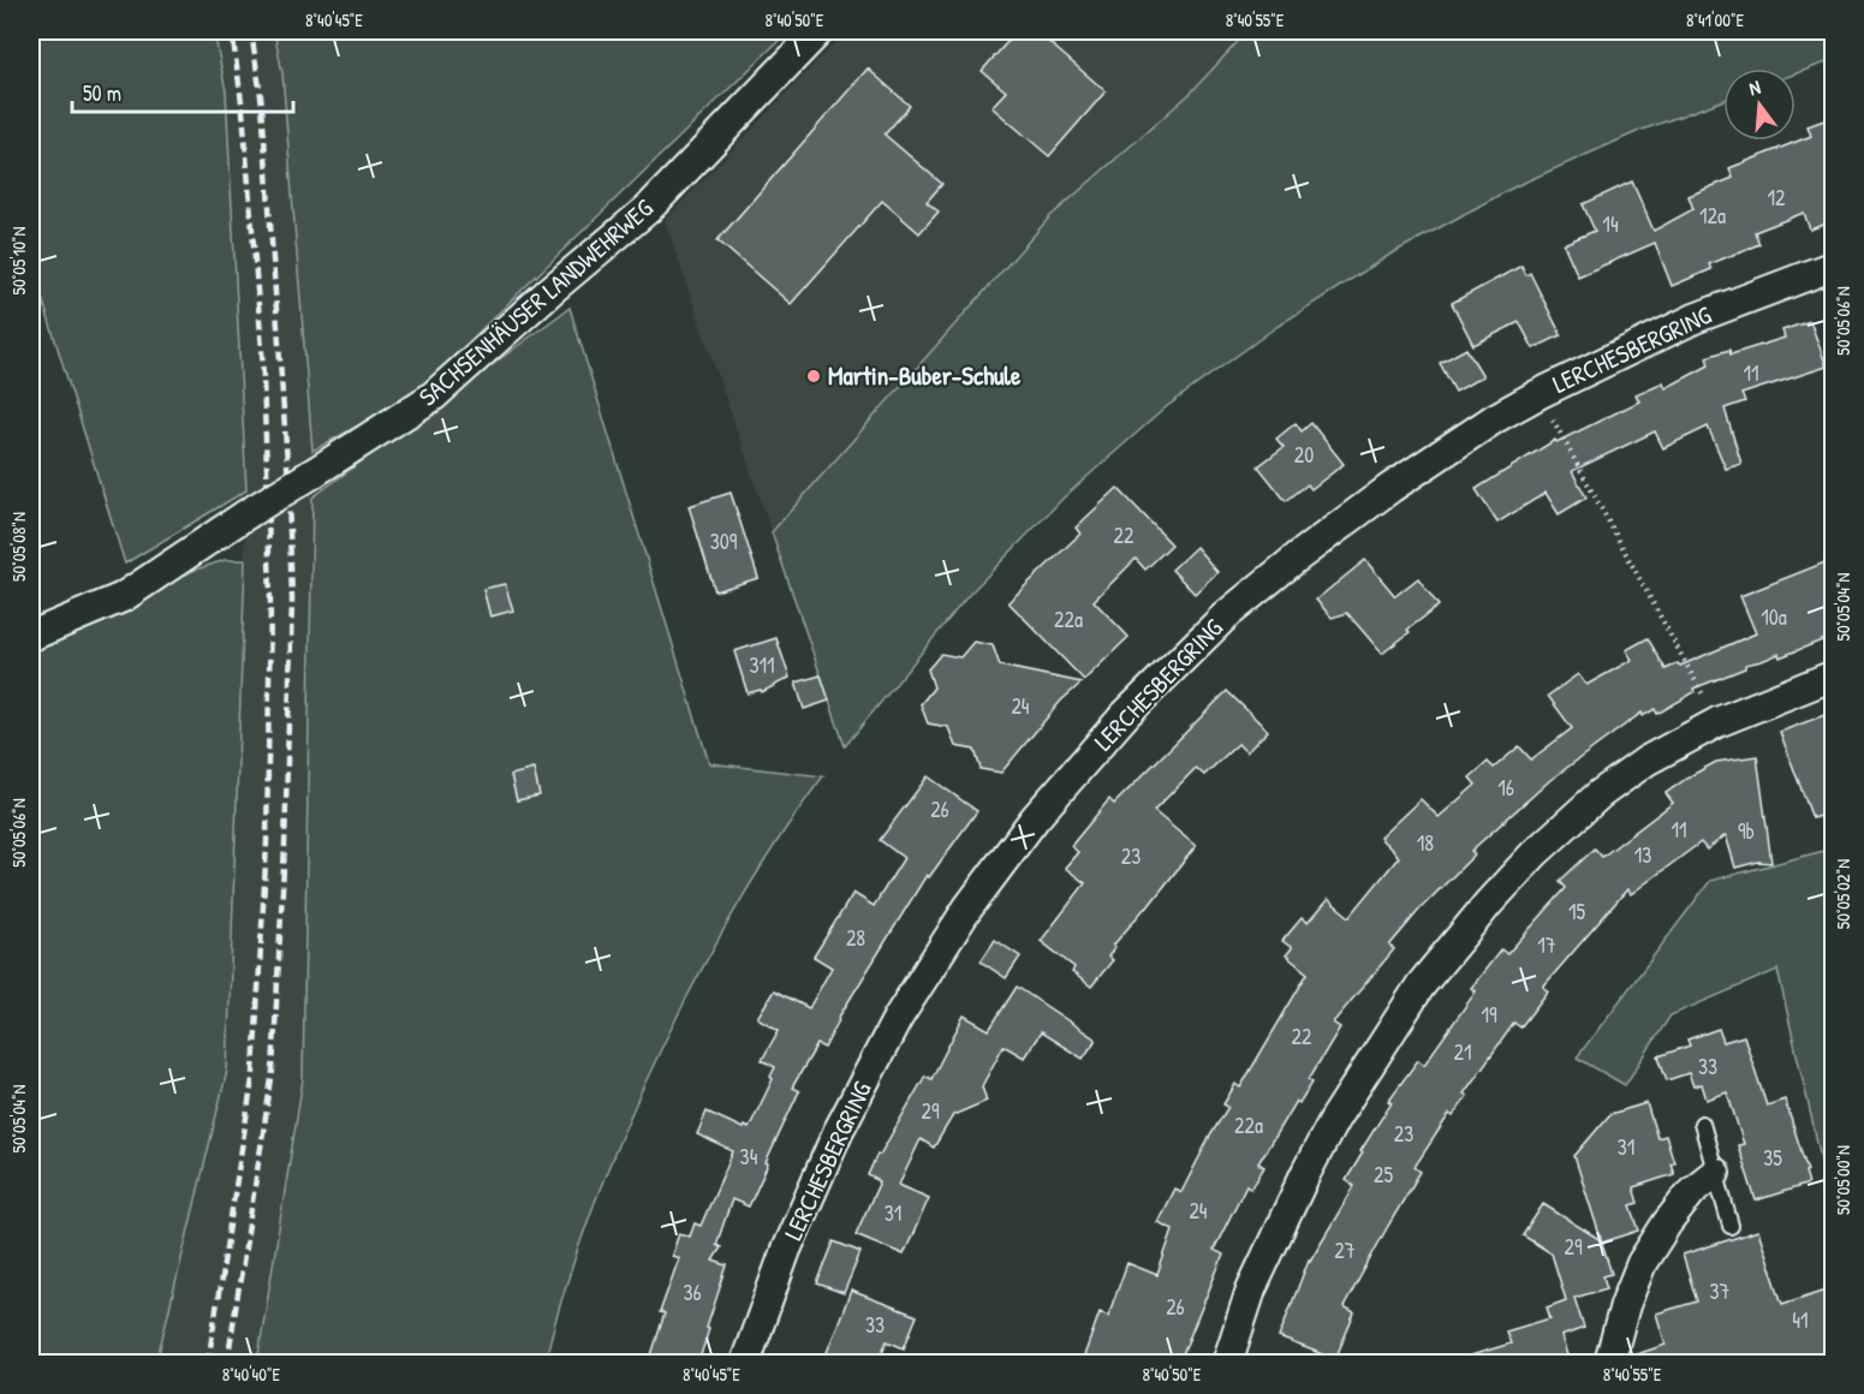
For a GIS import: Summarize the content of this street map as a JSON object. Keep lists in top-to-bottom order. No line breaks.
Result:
{"streets":{"street":["SACHSENHÄUSER LANDWEHRWEG","LERCHESBERGRING"]},"places":["Martin-Buber-Schule"],"house_numbers":["12","12a","14","11","20","22","309","10a","22a","311","24","16","26","11","9b","18","13","23","15","28","17","19","22","21","33","29","22a","23","31","34","35","25","24","31","29","27","37","36","26","41","33"],"scale_bar":"50 m","north":"top","coordinates":["8°40'45\"E","8°40'50\"E","8°40'55\"E","8°41'00\"E","50°05'10\"N","50°05'06\"N","50°05'08\"N","50°05'04\"N","50°05'02\"N","50°05'00\"N","8°40'40\"E"]}
